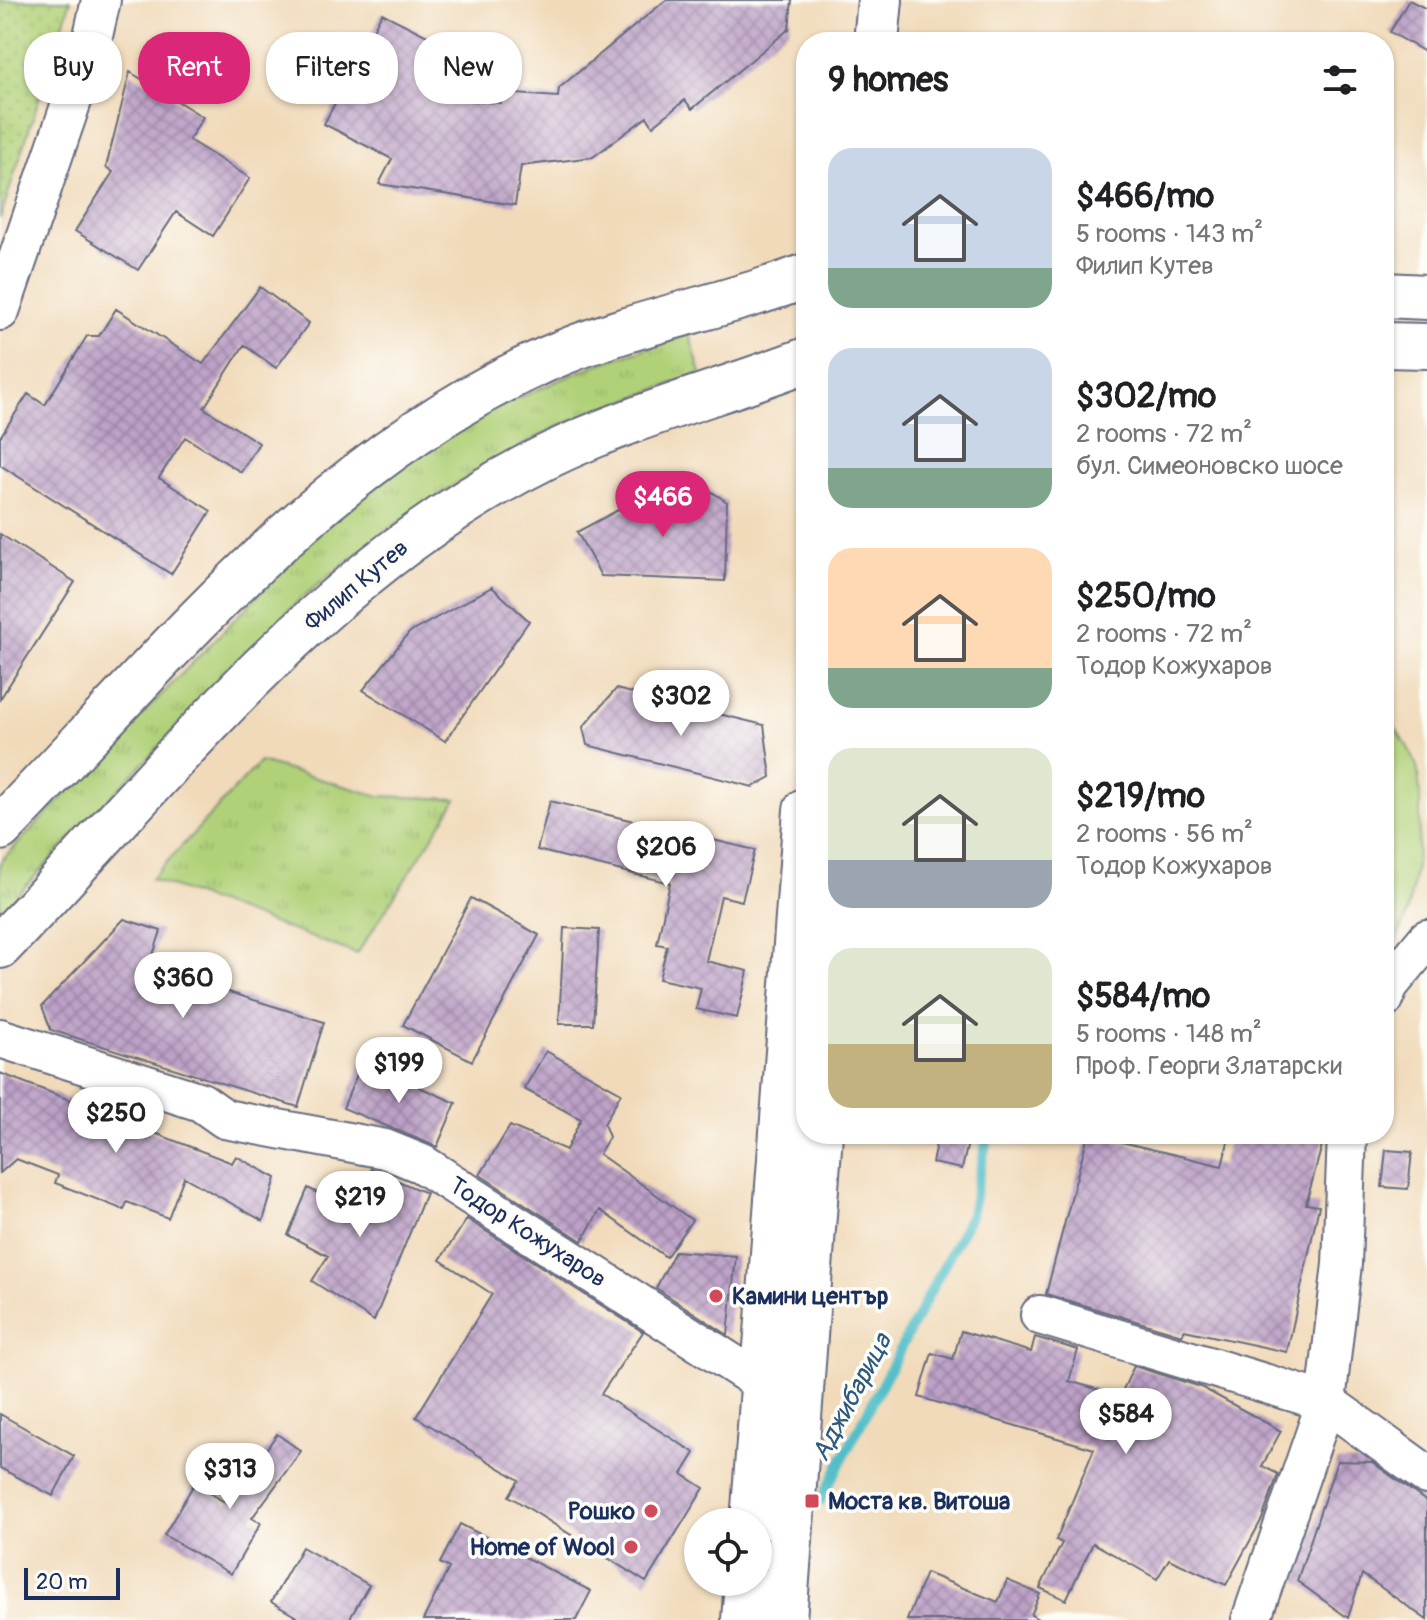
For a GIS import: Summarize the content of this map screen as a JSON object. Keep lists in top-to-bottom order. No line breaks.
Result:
{"streets":{"main road":["Филип Кутев"],"street":["Тодор Кожухаров"]},"water":["Аджибарица"],"places":{"other":["Камини център","Рошко","Home of Wool"],"transit":["Моста кв. Витоша"]},"scale_bar":"20 m","page":{"chip":["Buy","Rent","Filters","New"],"heading":"9 homes","list":[{"name":"$466/mo","note":"5 rooms · 143 m² · Филип Кутев"},{"name":"$302/mo","note":"2 rooms · 72 m² · бул. Симеоновско шосе"},{"name":"$250/mo","note":"2 rooms · 72 m² · Тодор Кожухаров"},{"name":"$219/mo","note":"2 rooms · 56 m² · Тодор Кожухаров"},{"name":"$584/mo","note":"5 rooms · 148 m² · Проф. Георги Златарски"}],"price":["$466","$302","$206","$360","$199","$250","$219","$584","$313"],"scale":"20 m"}}
